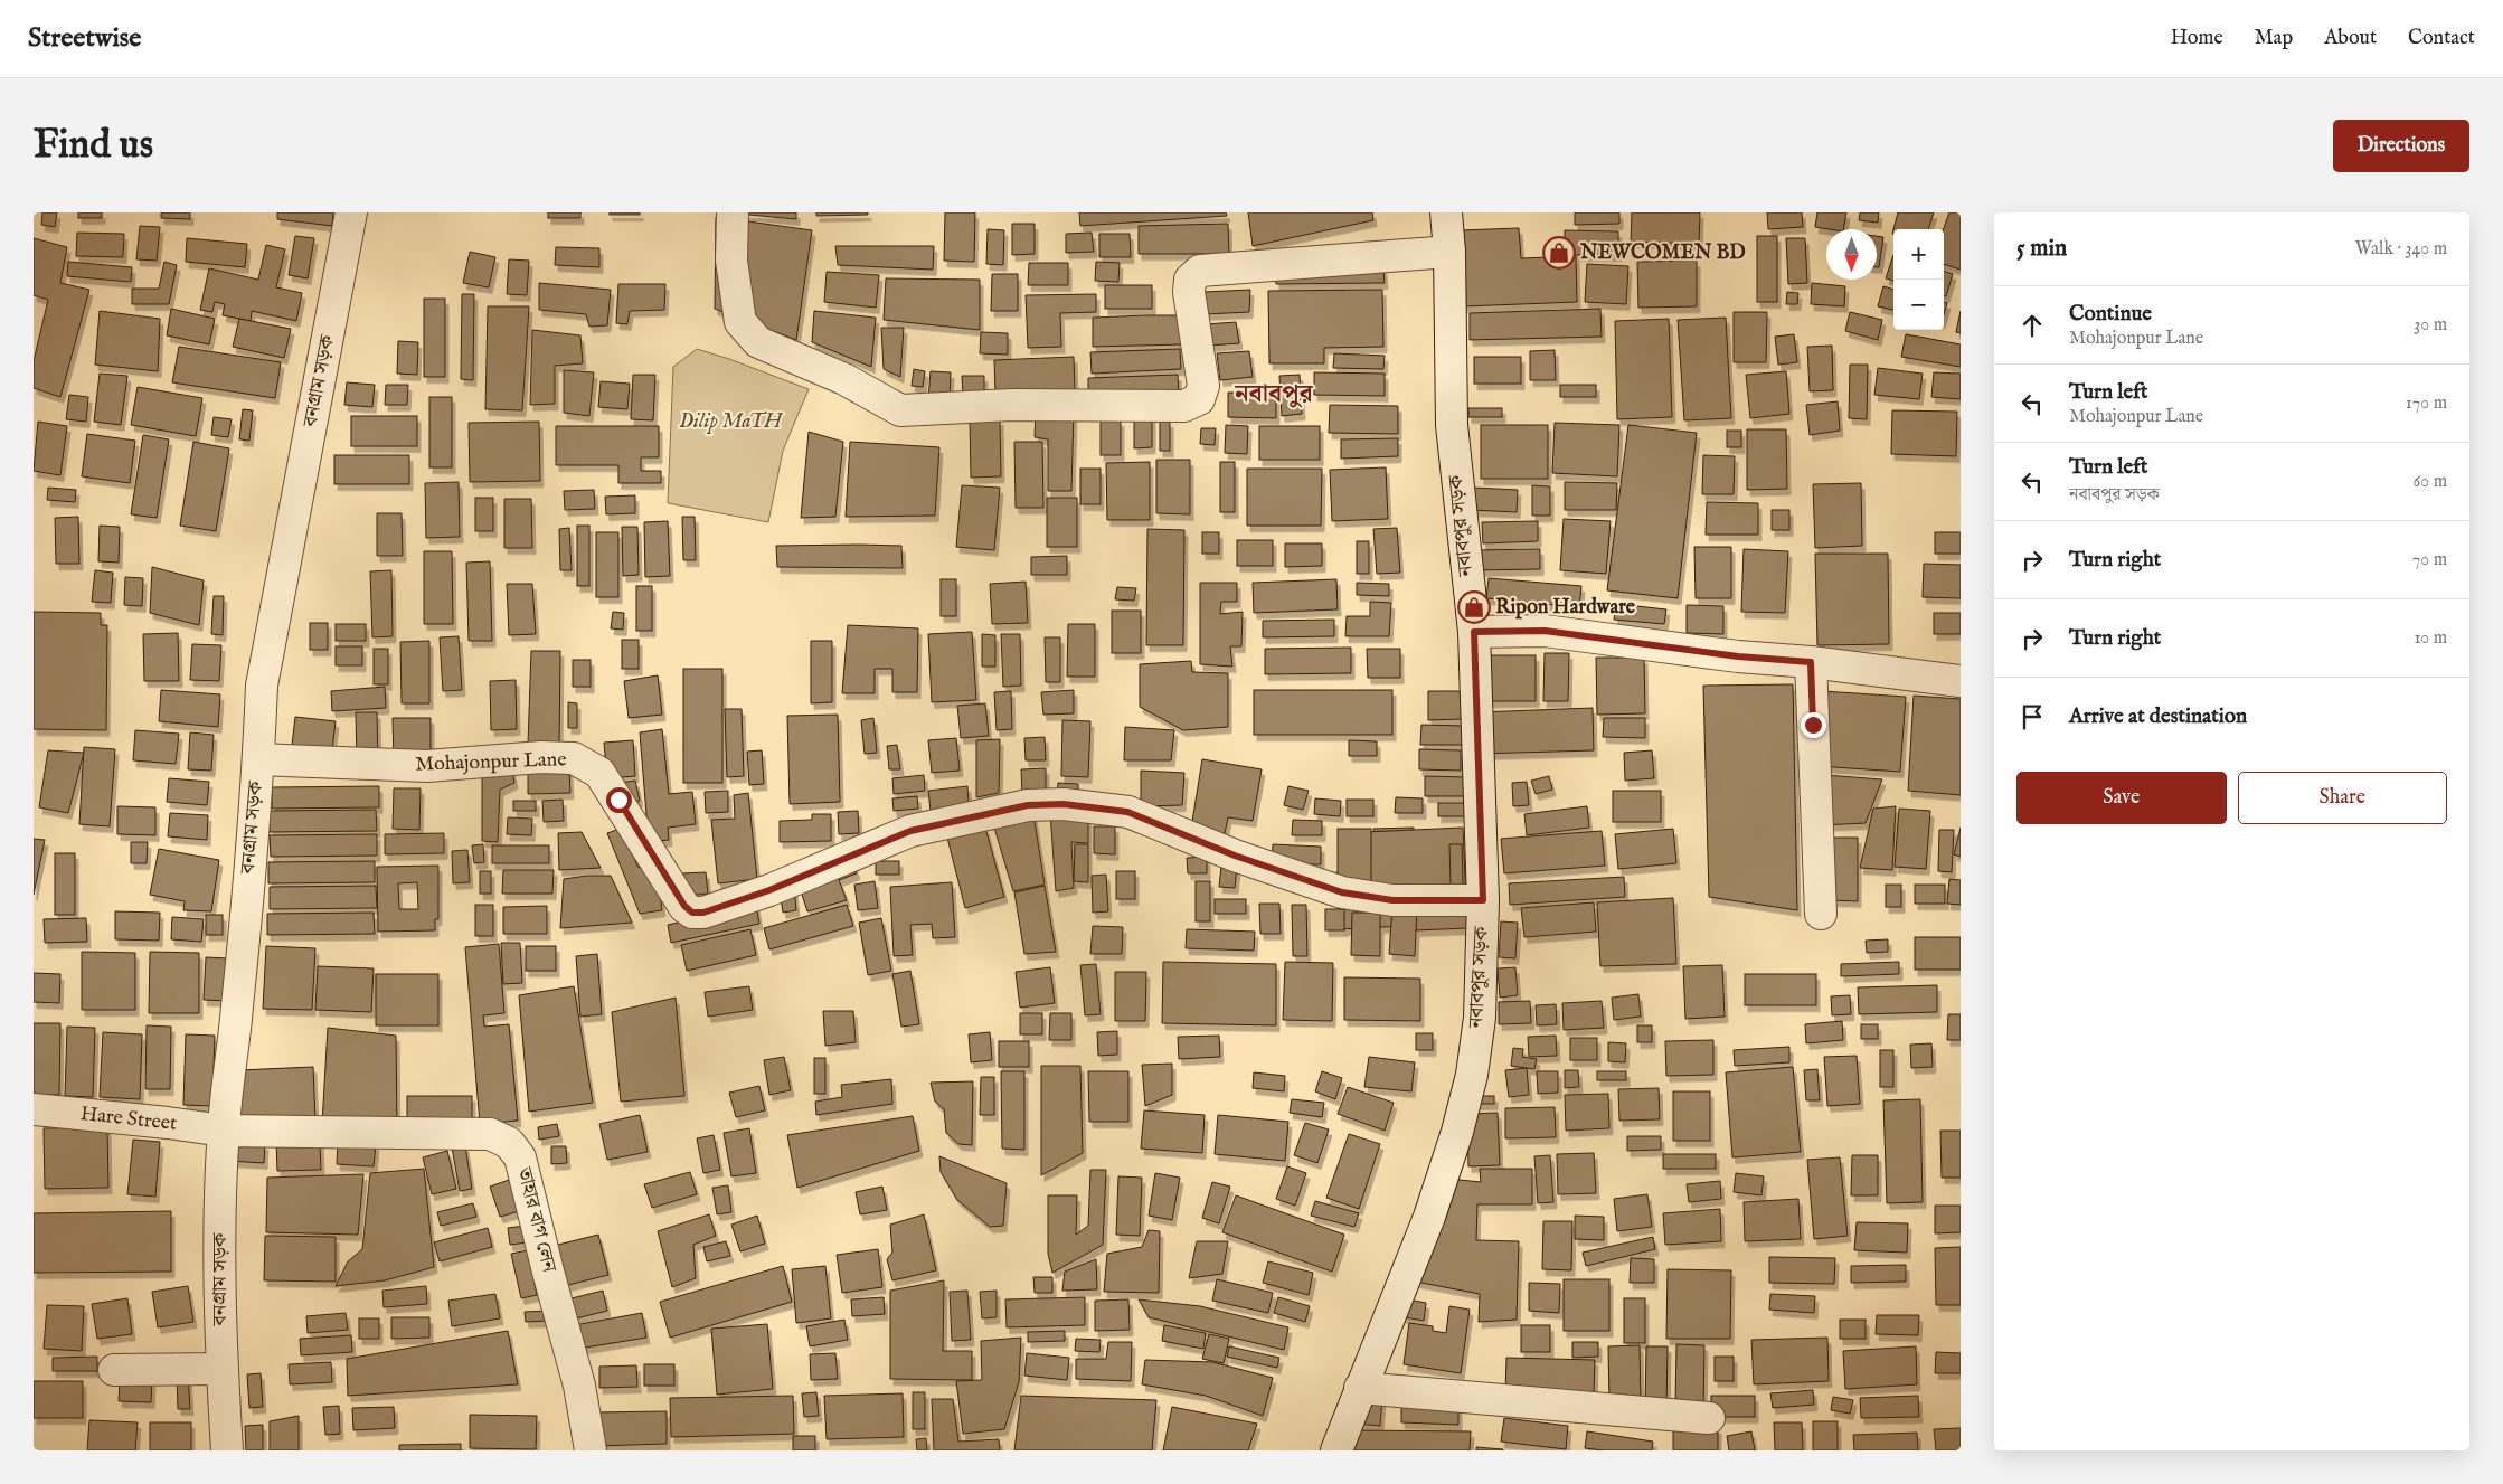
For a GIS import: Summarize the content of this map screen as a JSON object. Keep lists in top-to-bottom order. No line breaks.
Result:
{"streets":{"street":["বনগ্রাম সড়ক","নবাবপুর সড়ক","Mohajonpur Lane","Hare Street","তাহার বাগ লেন"]},"crossings":[["বনগ্রাম সড়ক","Mohajonpur Lane"],["বনগ্রাম সড়ক","Hare Street"],["বনগ্রাম সড়ক","তাহার বাগ লেন"],["নবাবপুর সড়ক","Mohajonpur Lane"],["Hare Street","তাহার বাগ লেন"]],"districts":["নবাবপুর"],"parks":["Dilip MaTH"],"places":{"shop":["NEWCOMEN BD","Ripon Hardware"]},"north":"bottom","page":{"header":"Streetwise","nav":["Home","Map","About","Contact"],"buttons":["Directions",["Save","Share"]],"title":"Find us","heading":["5 min","Walk · 340 m"],"map_buttons":["+","−"],"list":[["Continue","Mohajonpur Lane","30 m"],["Turn left","Mohajonpur Lane","170 m"],["Turn left","নবাবপুর সড়ক","60 m"],["Turn right","70 m"],["Turn right","10 m"],"Arrive at destination"]}}
